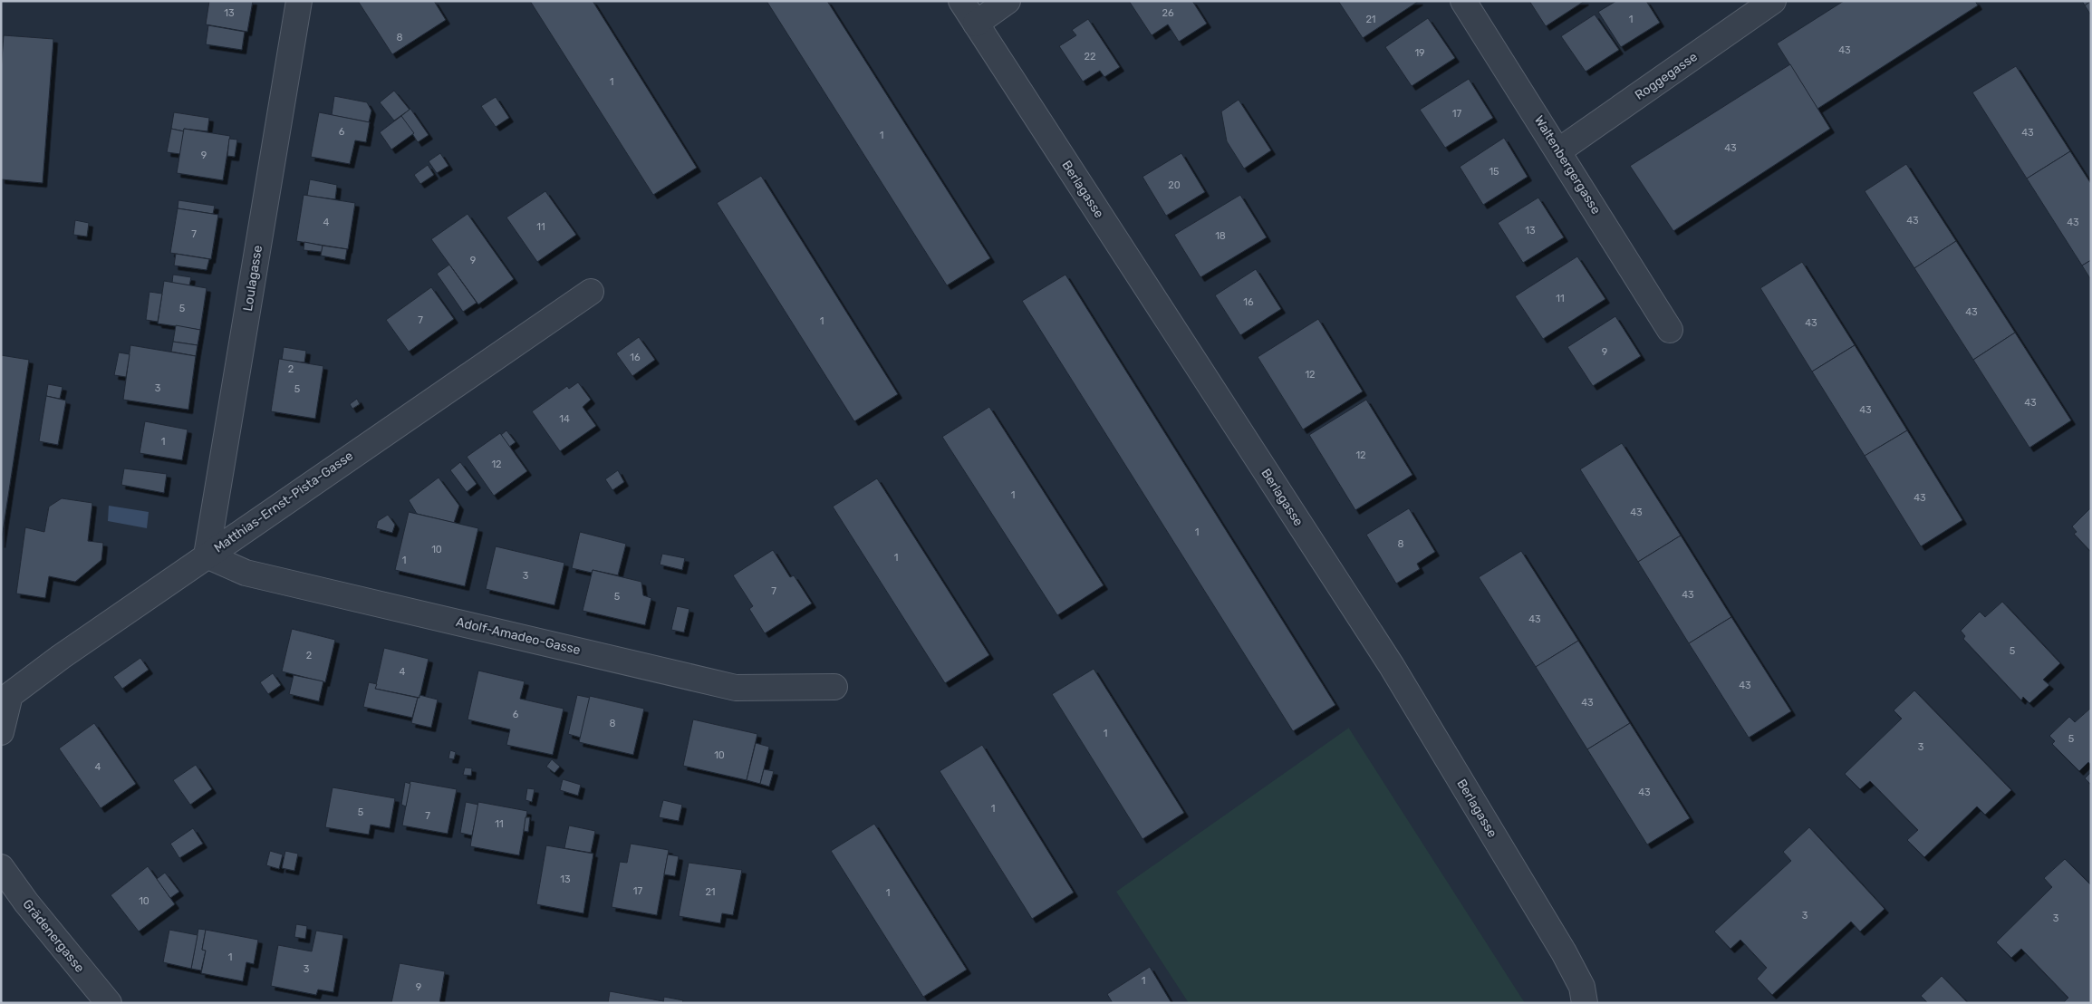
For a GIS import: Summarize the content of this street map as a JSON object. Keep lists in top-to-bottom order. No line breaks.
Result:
{"streets":{"street":["Roggegasse","Waltenbergergasse","Berlagasse","Loulagasse","Matthias-Ernst-Pista-Gasse","Adolf-Amadeo-Gasse","Grädenergasse"]},"crossings":[["Roggegasse","Waltenbergergasse"],["Loulagasse","Matthias-Ernst-Pista-Gasse"],["Loulagasse","Adolf-Amadeo-Gasse"],["Matthias-Ernst-Pista-Gasse","Adolf-Amadeo-Gasse"]],"house_numbers":["13","26","21","1","8","43","19","22","1","17","6","43","1","43","9","15","20","43","4","43","11","13","7","18","9","11","16","5","43","7","1","43","9","16","2","12","3","5","43","43","14","1","12","12","1","43","43","1","8","10","1","1","3","7","43","5","43","5","2","4","43","43","6","8","1","5","3","10","4","43","1","5","7","11","13","17","21","1","10","3","3","1","3","1","9"]}
